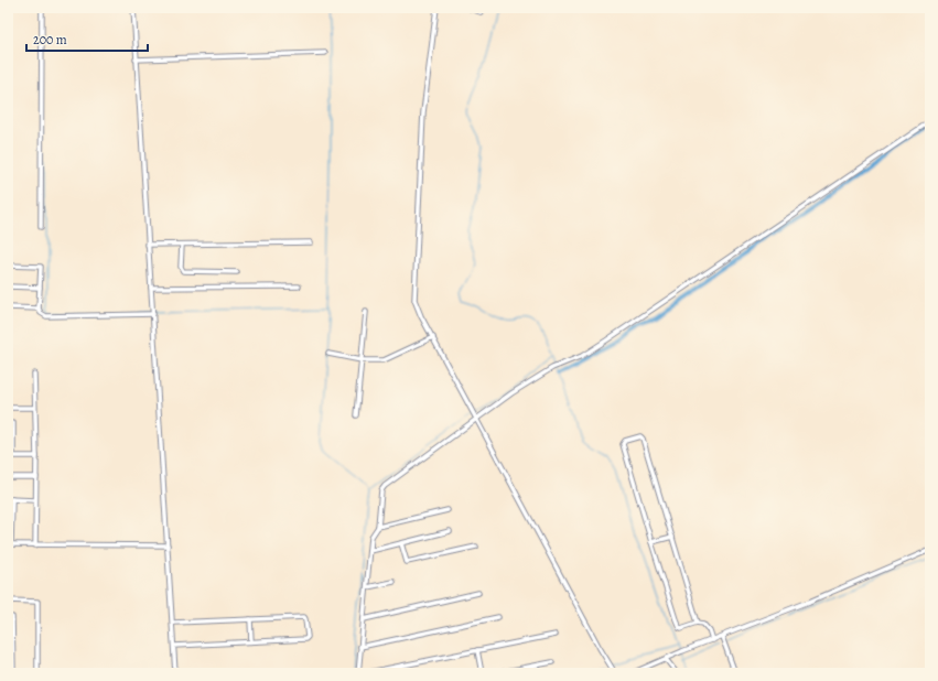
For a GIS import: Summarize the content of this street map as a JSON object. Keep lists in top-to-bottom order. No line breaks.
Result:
{"scale_bar":"200 m"}
